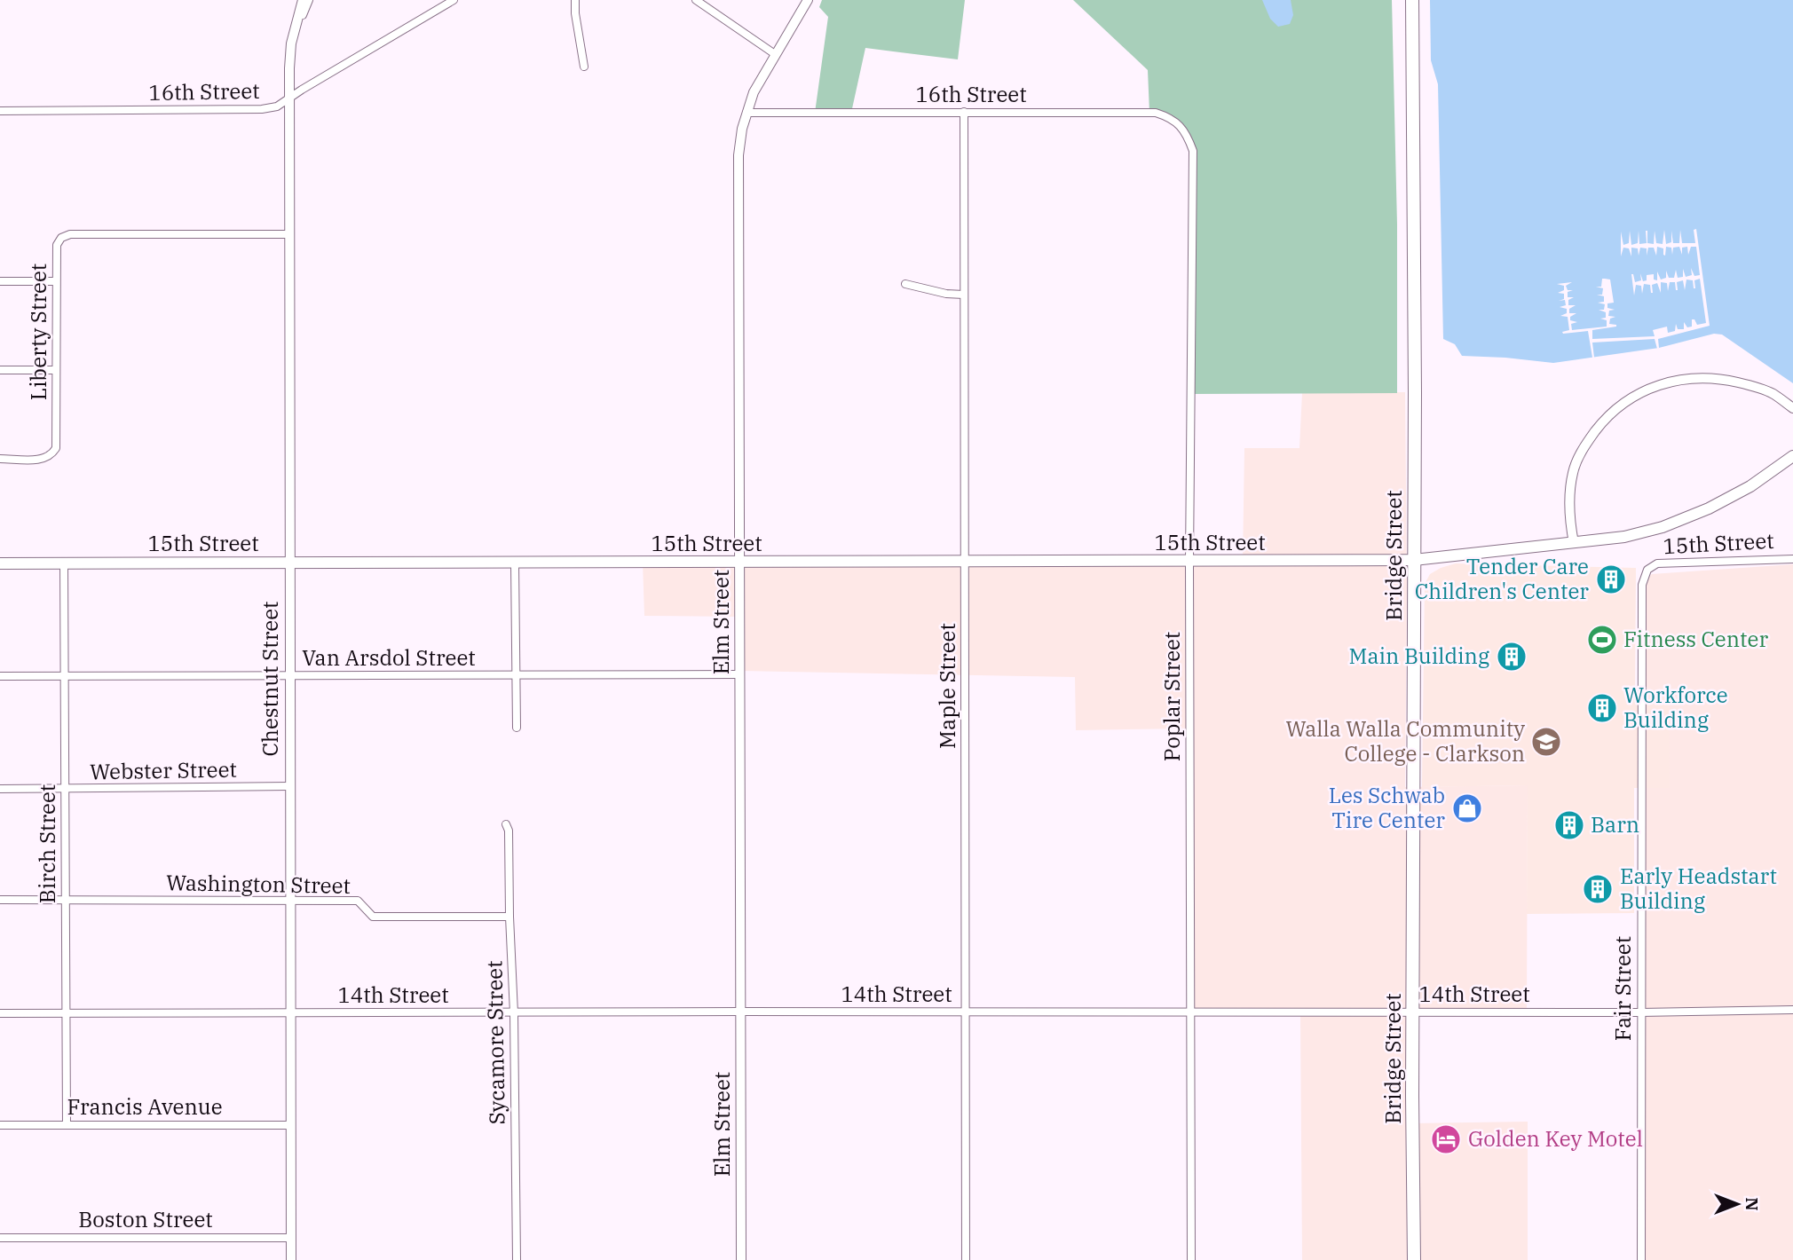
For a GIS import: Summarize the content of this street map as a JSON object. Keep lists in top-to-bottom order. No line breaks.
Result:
{"streets":{"highway":["Bridge Street"],"main road":["15th Street"],"street":["16th Street","Liberty Street","Elm Street","Van Arsdol Street","Chestnut Street","Maple Street","Poplar Street","Webster Street","Birch Street","Washington Street","Fair Street","14th Street","Sycamore Street","Francis Avenue","Boston Street"]},"crossings":[["16th Street","Elm Street"],["16th Street","Chestnut Street"],["16th Street","Maple Street"],["16th Street","Poplar Street"],["Liberty Street","Chestnut Street"],["15th Street","Bridge Street"],["15th Street","Elm Street"],["15th Street","Chestnut Street"],["15th Street","Maple Street"],["15th Street","Poplar Street"],["15th Street","Birch Street"],["15th Street","Fair Street"],["Bridge Street","14th Street"],["Elm Street","Van Arsdol Street"],["Elm Street","14th Street"],["Van Arsdol Street","Chestnut Street"],["Van Arsdol Street","Birch Street"],["Chestnut Street","Webster Street"],["Chestnut Street","Washington Street"],["Chestnut Street","14th Street"],["Chestnut Street","Francis Avenue"],["Chestnut Street","Boston Street"],["Maple Street","14th Street"],["Poplar Street","14th Street"],["Webster Street","Birch Street"],["Birch Street","Washington Street"],["Birch Street","14th Street"],["Birch Street","Francis Avenue"],["Washington Street","Sycamore Street"],["Fair Street","14th Street"],["14th Street","Sycamore Street"]],"places":{"building":["Tender Care Children's Center","Main Building","Workforce Building","Barn","Early Headstart Building"],"sports":["Fitness Center"],"school or university":["Walla Walla Community College - Clarkson"],"shop":["Les Schwab Tire Center"],"hotel":["Golden Key Motel"]},"north":"right"}
